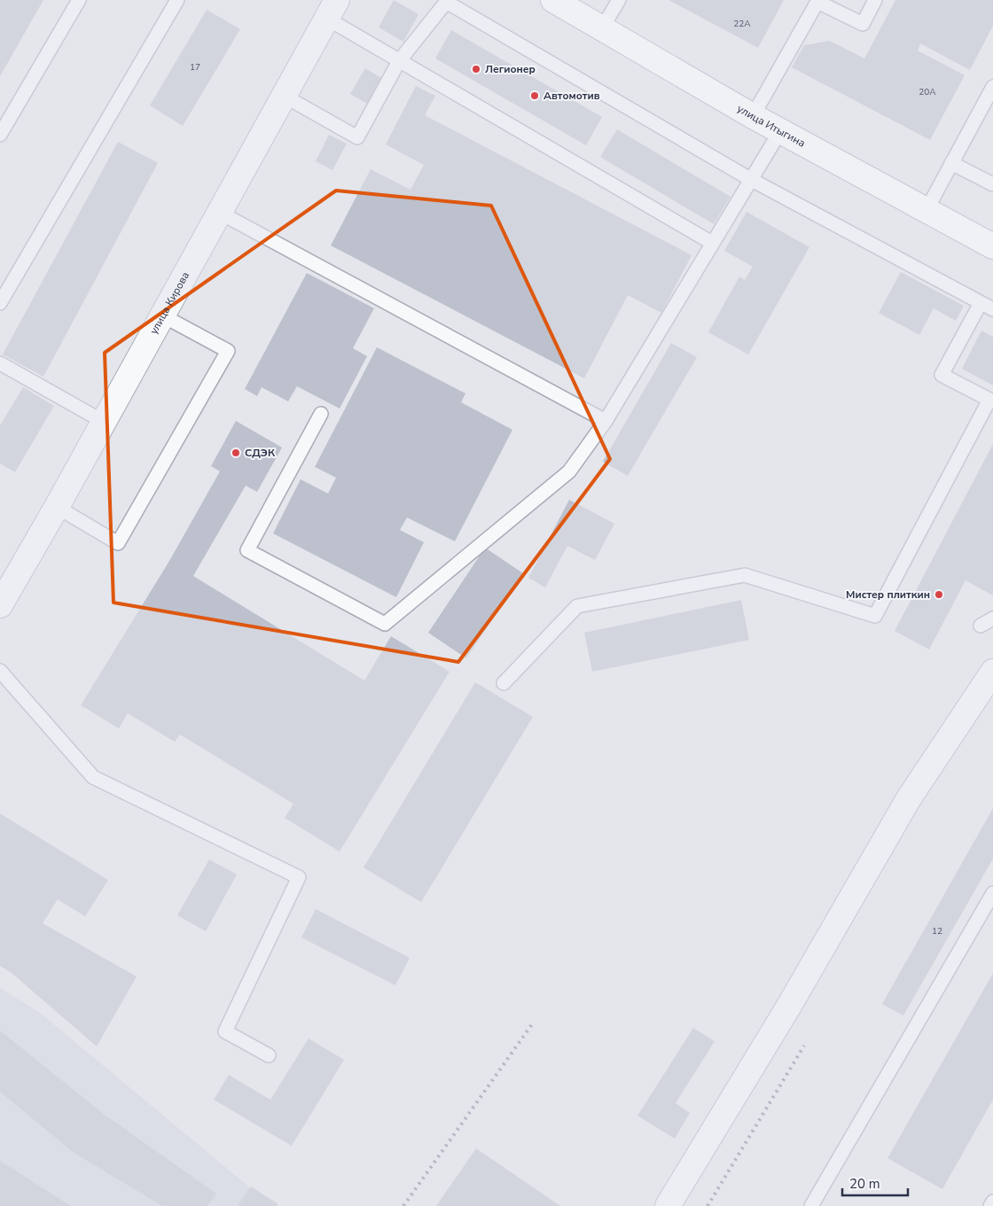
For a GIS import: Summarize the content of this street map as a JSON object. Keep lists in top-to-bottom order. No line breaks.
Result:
{"streets":{"main road":["улица Итыгина"],"street":["улица Кирова"]},"places":["Легионер","Автомотив","СДЭК","Мистер плиткин"],"house_numbers":["22А","17","20А","12"],"scale_bar":"20 m"}
